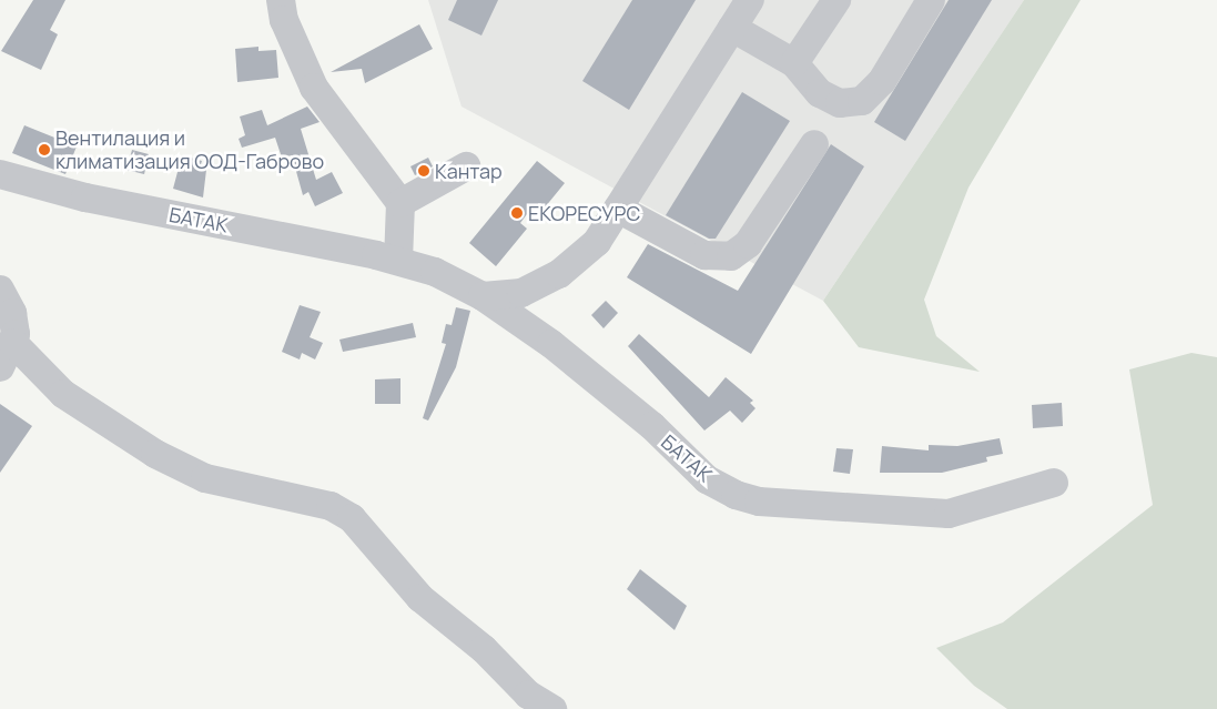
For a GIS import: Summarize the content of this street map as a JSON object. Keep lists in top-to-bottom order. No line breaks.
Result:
{"streets":{"street":["БАТАК"]},"places":["Вентилация и климатизация ООД-Габрово","Кантар","ЕКОРЕСУРС"]}
